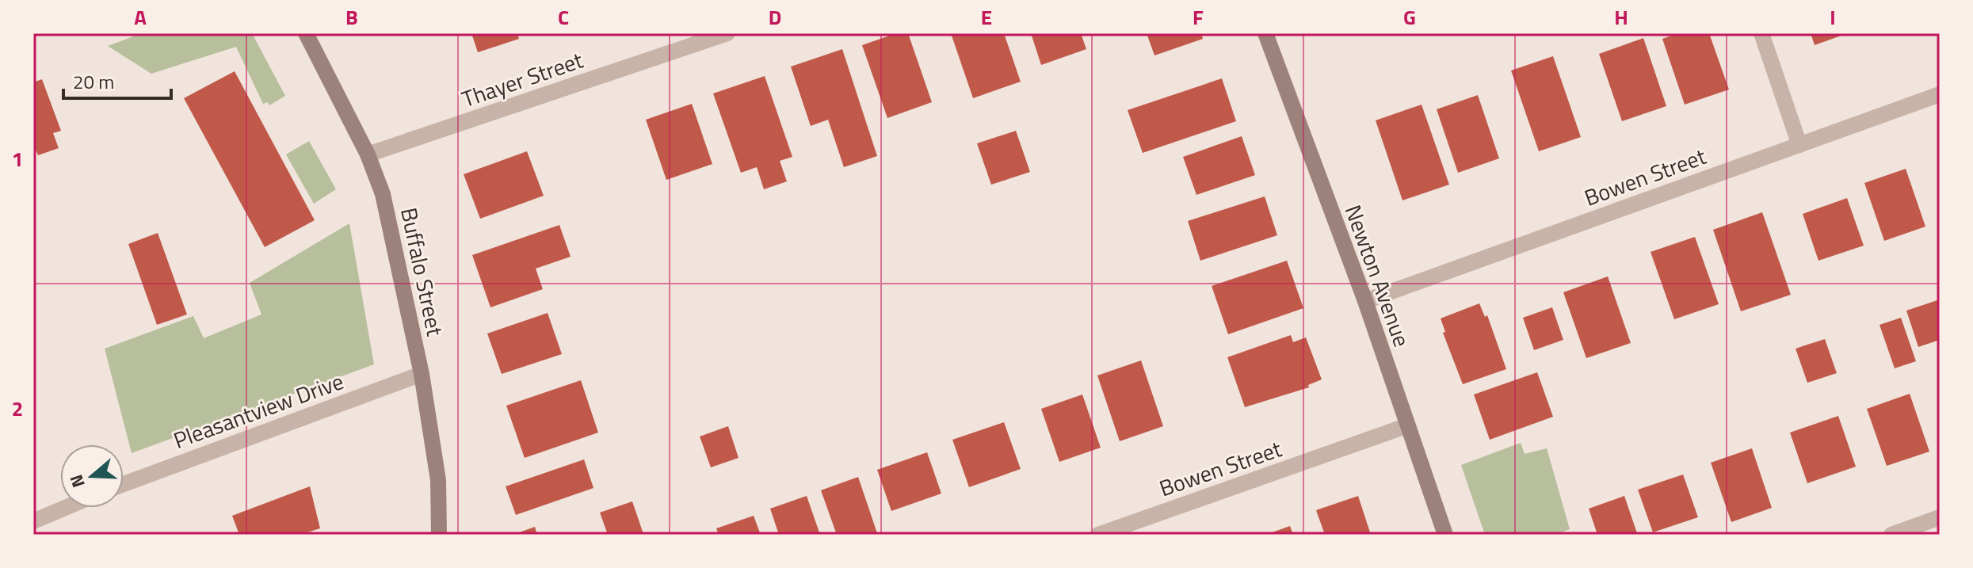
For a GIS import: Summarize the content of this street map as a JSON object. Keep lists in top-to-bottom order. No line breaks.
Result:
{"streets":{"street":["Thayer Street","Bowen Street","Buffalo Street","Newton Avenue","Pleasantview Drive"]},"crossings":[["Thayer Street","Buffalo Street"],["Bowen Street","Newton Avenue"],["Buffalo Street","Pleasantview Drive"]],"scale_bar":"20 m","north":"left","grid":{"columns":["A","B","C","D","E","F","G","H","I"],"rows":["1","2"]}}
